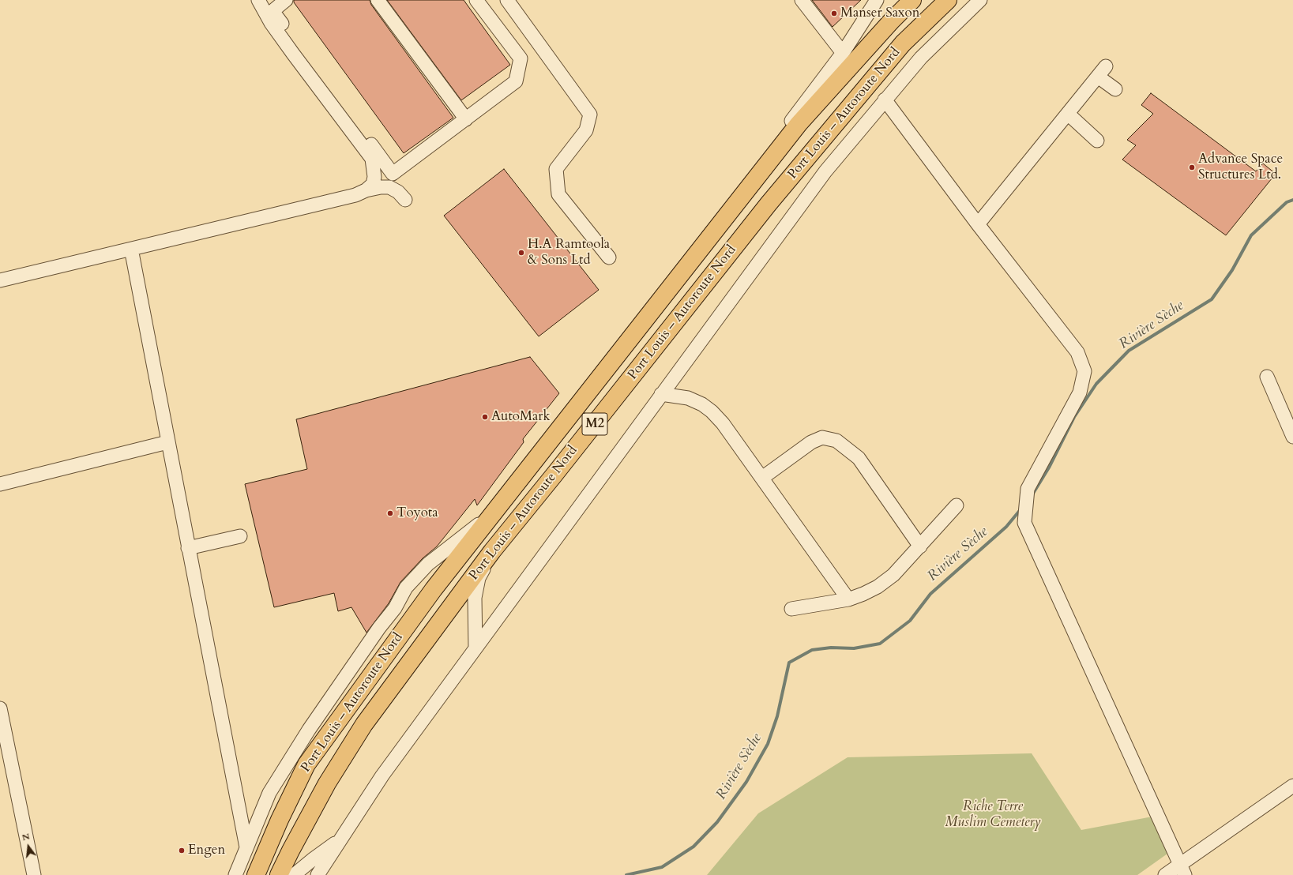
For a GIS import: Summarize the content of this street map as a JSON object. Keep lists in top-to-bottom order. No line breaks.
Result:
{"streets":{"highway":["Port Louis – Autoroute Nord","M2"]},"water":["Rivière Sèche"],"parks":["Riche Terre Muslim Cemetery"],"places":["Manser Saxon","Advance Space Structures Ltd.","H.A Ramtoola & Sons Ltd","AutoMark","Toyota","Engen"],"north":"top"}
